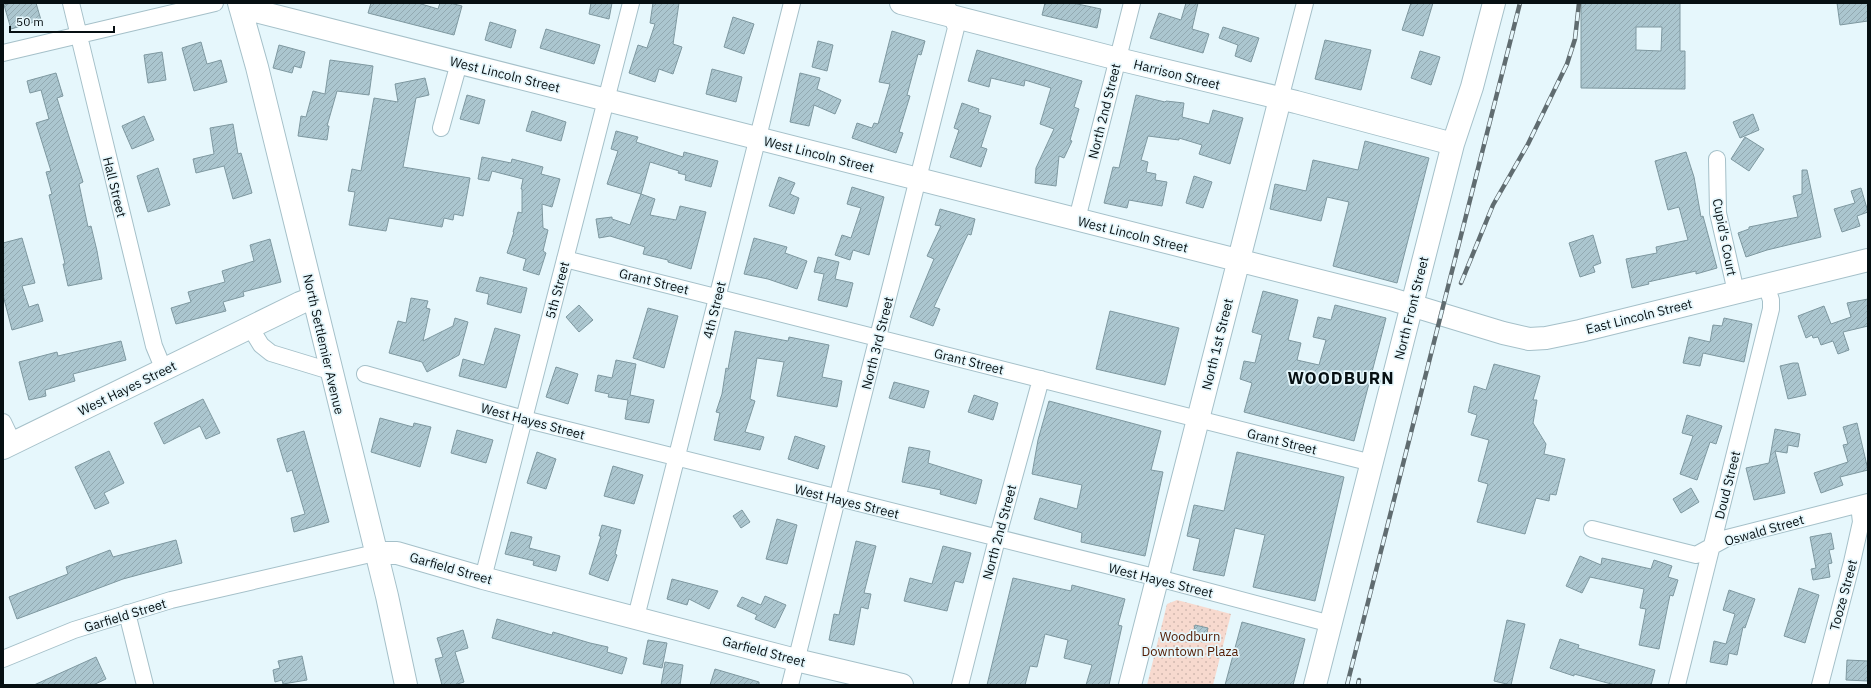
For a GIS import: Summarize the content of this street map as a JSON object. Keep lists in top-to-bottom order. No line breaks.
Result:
{"streets":{"street":["West Lincoln Street","Harrison Street","North 2nd Street","Hall Street","Cupid's Court","Grant Street","5th Street","North Front Street","4th Street","East Lincoln Street","North 3rd Street","North Settlemier Avenue","North 1st Street","West Hayes Street","Doud Street","Oswald Street","Garfield Street","Tooze Street"]},"crossings":[["West Lincoln Street","North 2nd Street"],["West Lincoln Street","5th Street"],["West Lincoln Street","North Front Street"],["West Lincoln Street","4th Street"],["West Lincoln Street","East Lincoln Street"],["West Lincoln Street","North 3rd Street"],["West Lincoln Street","North Settlemier Avenue"],["West Lincoln Street","North 1st Street"],["Harrison Street","North 2nd Street"],["Harrison Street","North Front Street"],["Harrison Street","North 3rd Street"],["Harrison Street","North 1st Street"],["North 2nd Street","Grant Street"],["North 2nd Street","West Hayes Street"],["Hall Street","West Hayes Street"],["Cupid's Court","East Lincoln Street"],["Grant Street","5th Street"],["Grant Street","North Front Street"],["Grant Street","4th Street"],["Grant Street","North 3rd Street"],["Grant Street","North 1st Street"],["5th Street","West Hayes Street"],["5th Street","Garfield Street"],["North Front Street","East Lincoln Street"],["North Front Street","West Hayes Street"],["4th Street","West Hayes Street"],["4th Street","Garfield Street"],["East Lincoln Street","Doud Street"],["North 3rd Street","West Hayes Street"],["North 3rd Street","Garfield Street"],["North Settlemier Avenue","West Hayes Street"],["North Settlemier Avenue","Garfield Street"],["North 1st Street","West Hayes Street"],["Doud Street","Oswald Street"],["Oswald Street","Tooze Street"]],"districts":["WOODBURN"],"parks":["Woodburn Downtown Plaza"],"scale_bar":"50 m"}
